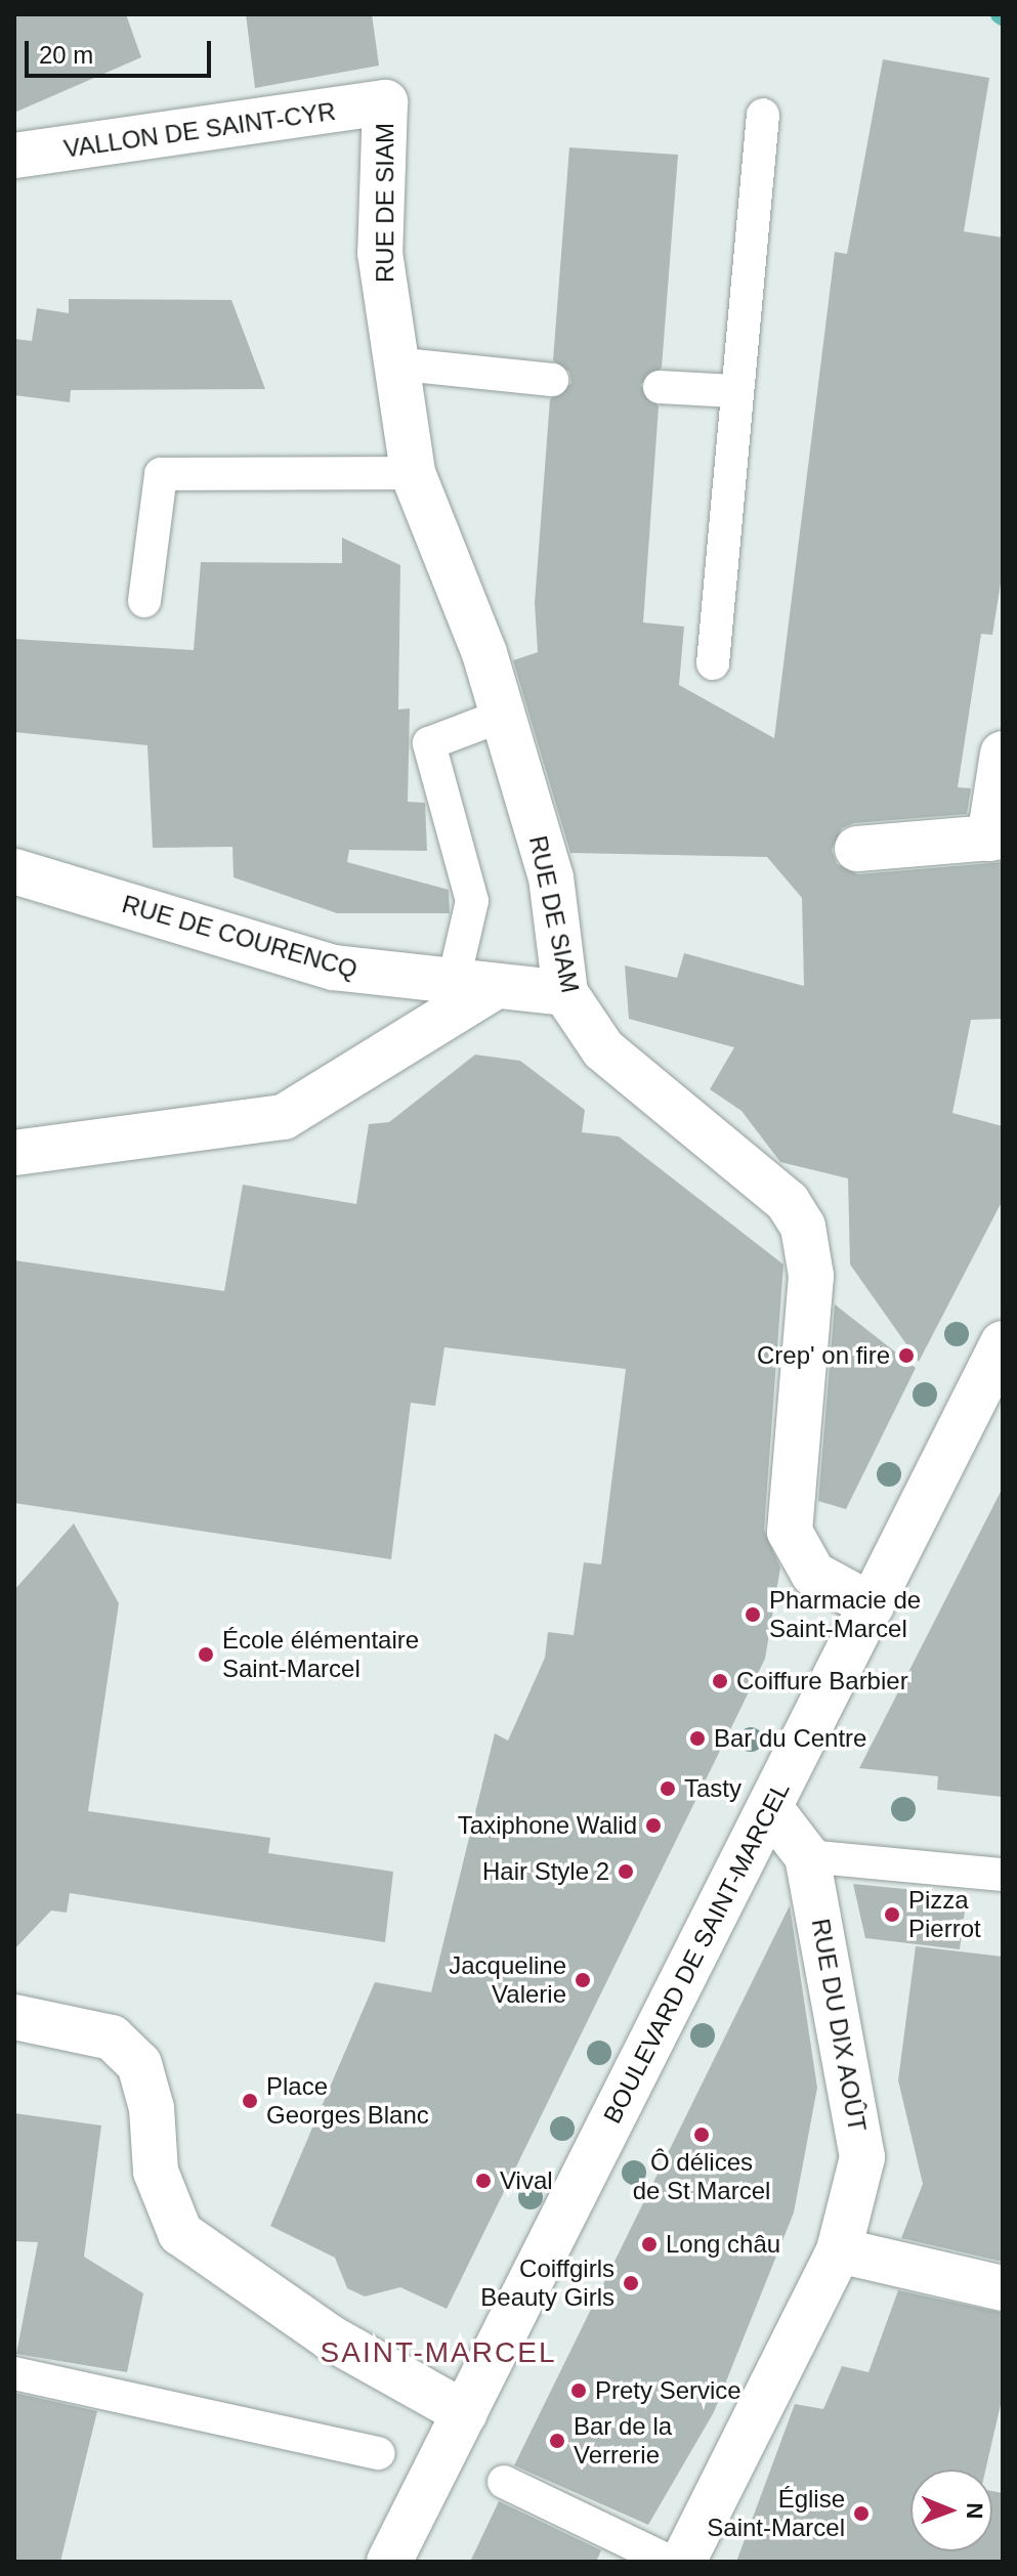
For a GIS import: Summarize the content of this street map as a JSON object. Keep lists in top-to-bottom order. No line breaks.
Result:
{"streets":{"street":["VALLON DE SAINT-CYR","RUE DE SIAM","RUE DE COURENCQ","BOULEVARD DE SAINT-MARCEL","RUE DU DIX AOÛT"]},"crossings":[["VALLON DE SAINT-CYR","RUE DE SIAM"],["RUE DE SIAM","RUE DE COURENCQ"],["RUE DE SIAM","BOULEVARD DE SAINT-MARCEL"],["BOULEVARD DE SAINT-MARCEL","RUE DU DIX AOÛT"]],"districts":["SAINT-MARCEL"],"places":["Crep' on fire","Pharmacie de Saint-Marcel","École élémentaire Saint-Marcel","Coiffure Barbier","Bar du Centre","Tasty","Taxiphone Walid","Hair Style 2","Pizza Pierrot","Jacqueline Valerie","Place Georges Blanc","Ô délices de St Marcel","Vival","Long châu","Coiffgirls Beauty Girls","Prety Service","Bar de la Verrerie","Église Saint-Marcel"],"scale_bar":"20 m","north":"right"}
